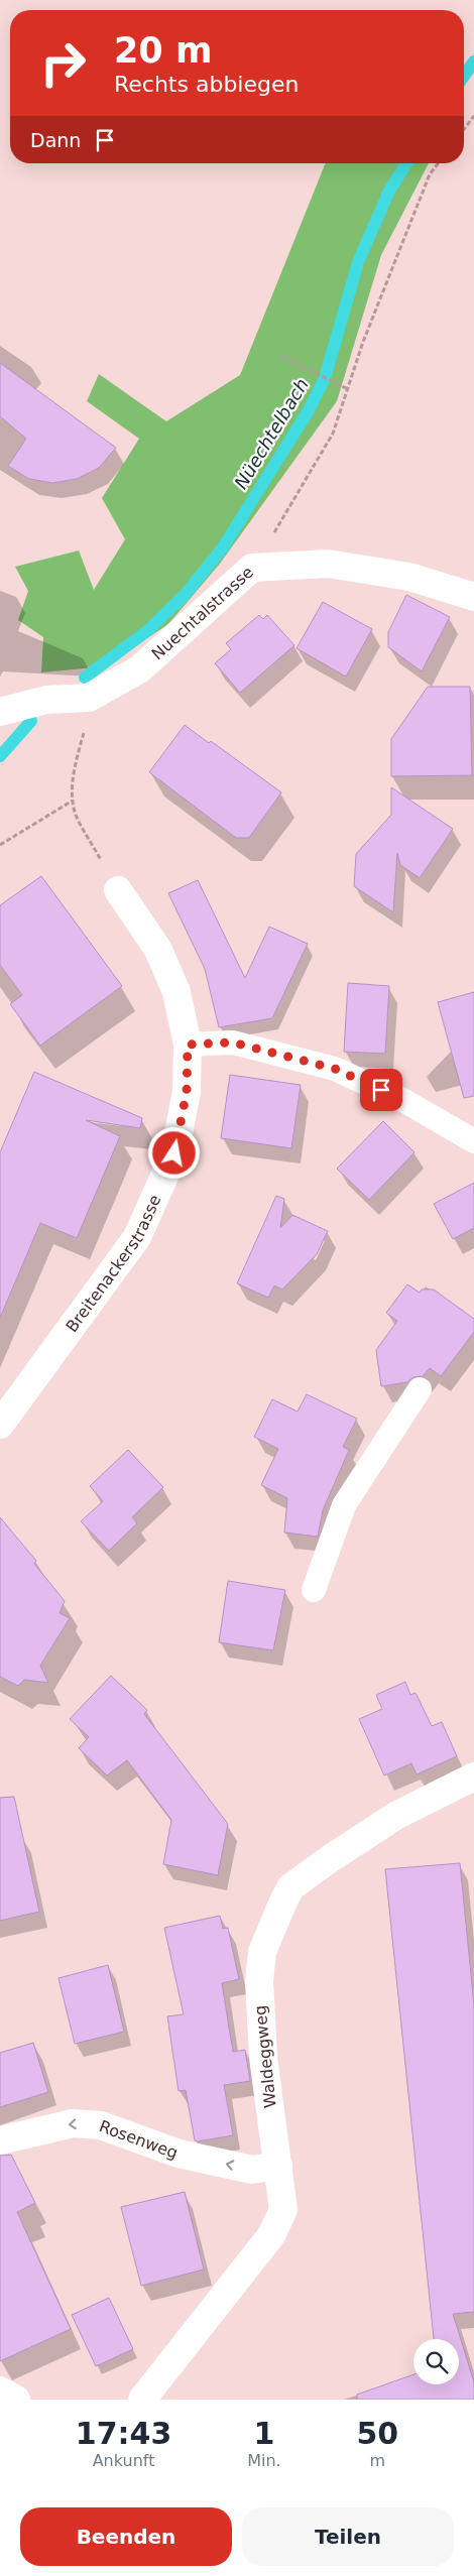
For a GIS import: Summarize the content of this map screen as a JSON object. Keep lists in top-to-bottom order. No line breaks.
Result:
{"streets":{"street":["Nuechtalstrasse","Breitenackerstrasse","Waldeggweg","Rosenweg"]},"crossings":[["Waldeggweg","Rosenweg"]],"one_way":["Rosenweg"],"water":["Nüechtelbach"],"page":{"turn":["20 m","Rechts abbiegen"],"then":"Dann","eta":["17:43","Ankunft","1","Min.","50","m"],"buttons":["Beenden","Teilen"]}}
